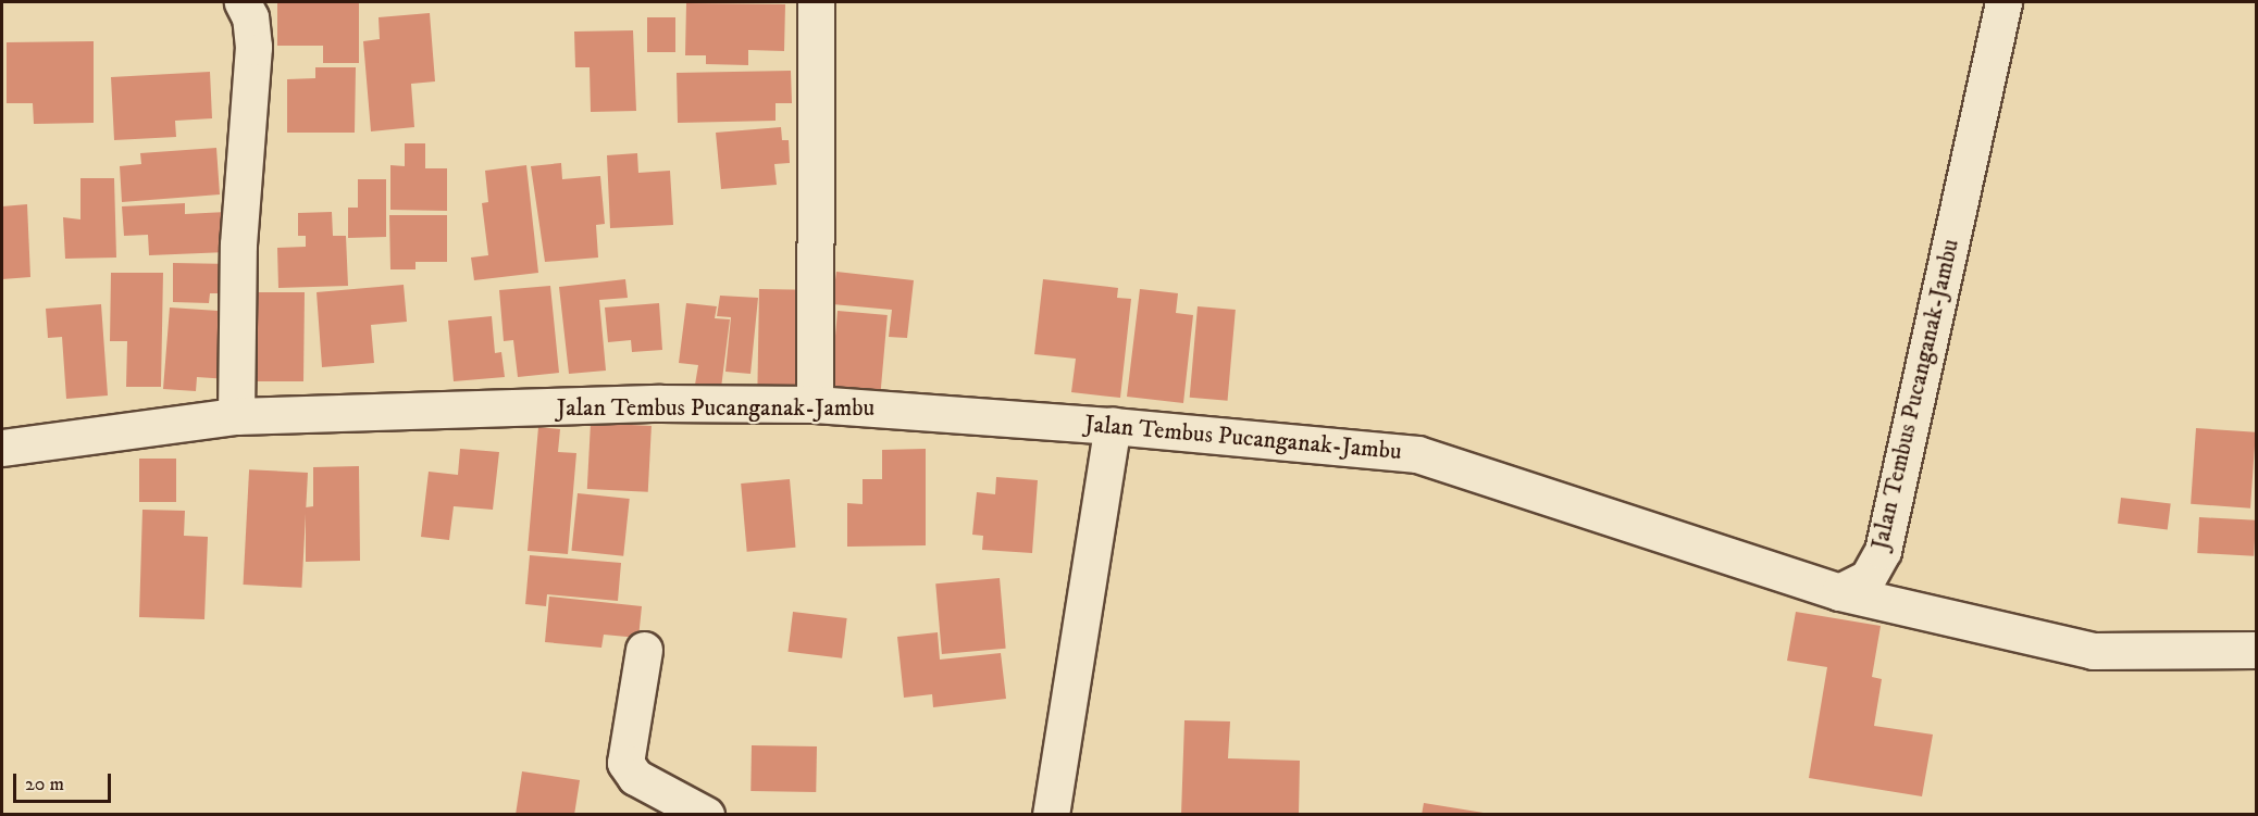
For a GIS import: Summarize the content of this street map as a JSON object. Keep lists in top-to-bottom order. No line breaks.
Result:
{"streets":{"street":["Jalan Tembus Pucanganak-Jambu"]},"scale_bar":"20 m"}
